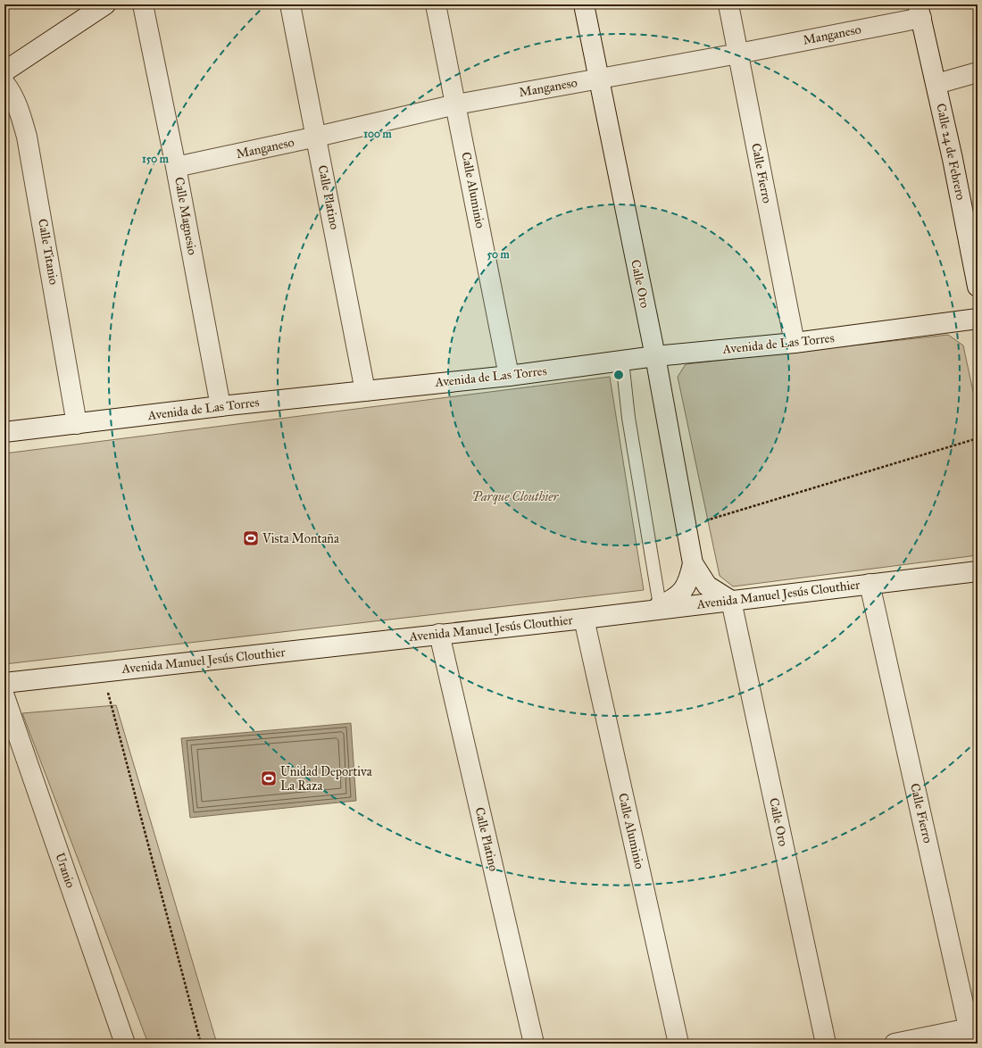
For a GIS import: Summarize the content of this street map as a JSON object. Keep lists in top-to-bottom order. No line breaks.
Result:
{"streets":{"street":["Manganeso","Calle 24 de Febrero","Calle Fierro","Calle Aluminio","Calle Platino","Calle Magnesio","Calle Titanio","Calle Oro","Avenida de Las Torres","Avenida Manuel Jesús Clouthier","Uranio"]},"crossings":[["Manganeso","Calle 24 de Febrero"],["Manganeso","Calle Fierro"],["Manganeso","Calle Aluminio"],["Manganeso","Calle Platino"],["Manganeso","Calle Magnesio"],["Manganeso","Calle Oro"],["Calle Fierro","Avenida de Las Torres"],["Calle Fierro","Avenida Manuel Jesús Clouthier"],["Calle Aluminio","Avenida de Las Torres"],["Calle Aluminio","Avenida Manuel Jesús Clouthier"],["Calle Platino","Avenida de Las Torres"],["Calle Platino","Avenida Manuel Jesús Clouthier"],["Calle Magnesio","Avenida de Las Torres"],["Calle Titanio","Avenida de Las Torres"],["Calle Oro","Avenida de Las Torres"],["Calle Oro","Avenida Manuel Jesús Clouthier"]],"parks":["Parque Clouthier"],"places":{"sports":["Vista Montaña","Unidad Deportiva La Raza"]},"rings":["100 m","150 m","50 m"]}
